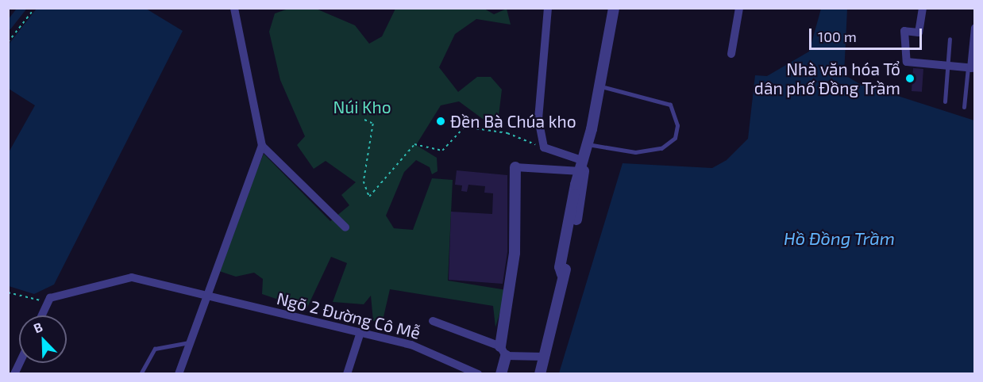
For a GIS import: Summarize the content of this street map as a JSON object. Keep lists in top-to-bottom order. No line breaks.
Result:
{"streets":{"street":["Ngõ 2 Đường Cô Mễ"]},"water":["Hồ Đồng Trầm"],"parks":["Núi Kho"],"places":["Nhà văn hóa Tổ dân phố Đồng Trầm","Đền Bà Chúa kho"],"scale_bar":"100 m","north":"top left"}
